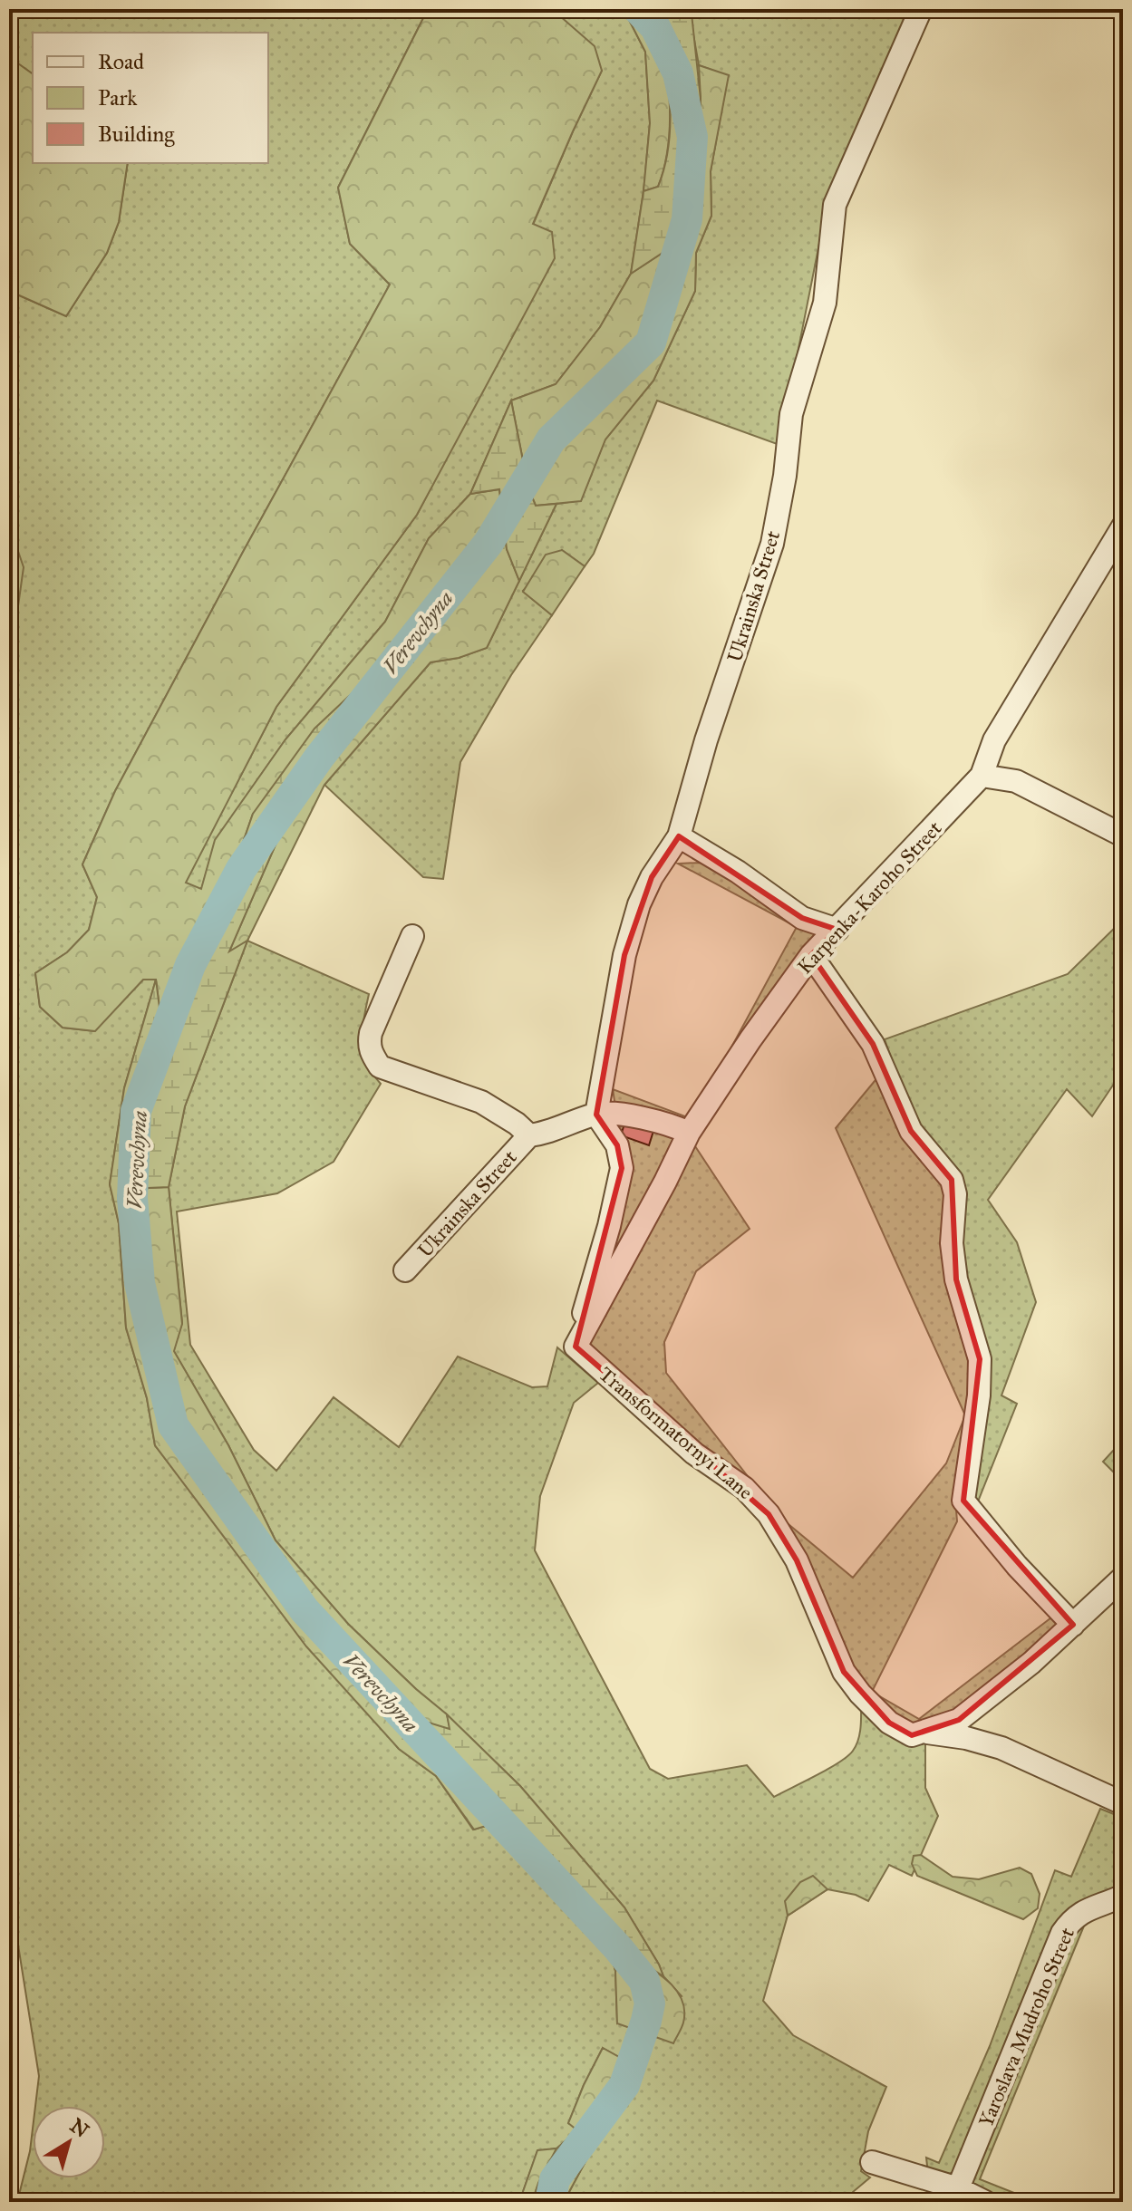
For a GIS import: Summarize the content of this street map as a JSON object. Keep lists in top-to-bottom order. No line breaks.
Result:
{"streets":{"street":["Ukrainska Street","Karpenka-Karoho Street","Transformatornyi Lane","Yaroslava Mudroho Street"]},"crossings":[["Karpenka-Karoho Street","Transformatornyi Lane"]],"water":["Verevchyna"],"legend":["Road","Park","Building"],"north":"top right"}
